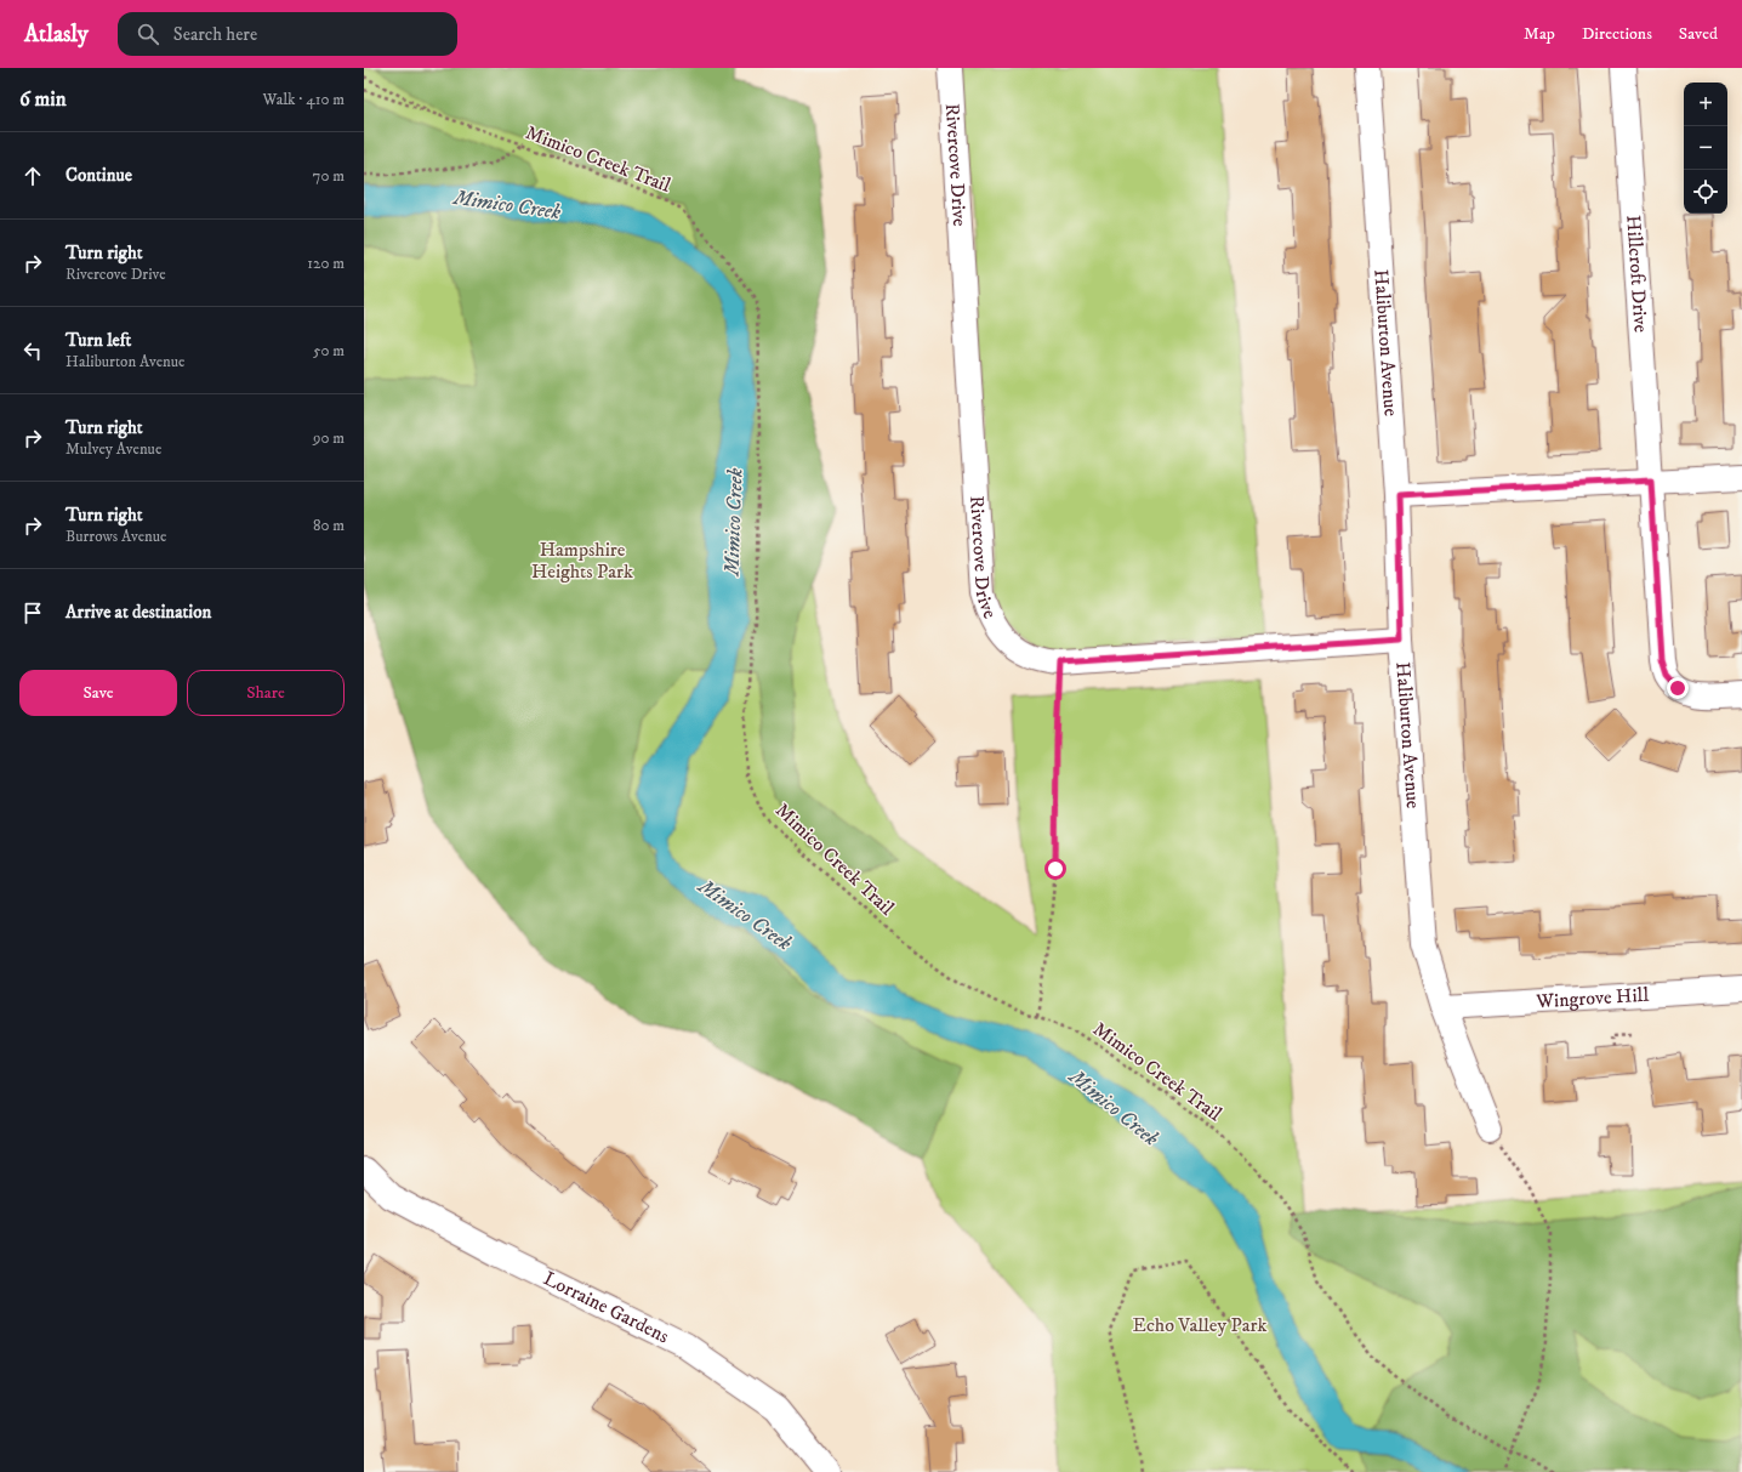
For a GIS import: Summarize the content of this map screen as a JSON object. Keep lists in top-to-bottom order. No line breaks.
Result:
{"streets":{"street":["Rivercove Drive","Hillcroft Drive","Haliburton Avenue","Wingrove Hill","Lorraine Gardens"],"path":["Mimico Creek Trail"]},"crossings":[["Rivercove Drive","Haliburton Avenue"],["Haliburton Avenue","Wingrove Hill"]],"water":["Mimico Creek"],"parks":["Hampshire Heights Park","Echo Valley Park"],"page":{"header":"Atlasly","search":"Search here","nav":["Map","Directions","Saved"],"heading":["6 min","Walk · 410 m"],"map_buttons":["+","−"],"list":[["Continue","70 m"],["Turn right","Rivercove Drive","120 m"],["Turn left","Haliburton Avenue","50 m"],["Turn right","Mulvey Avenue","90 m"],["Turn right","Burrows Avenue","80 m"],"Arrive at destination"],"buttons":["Save","Share"]}}
